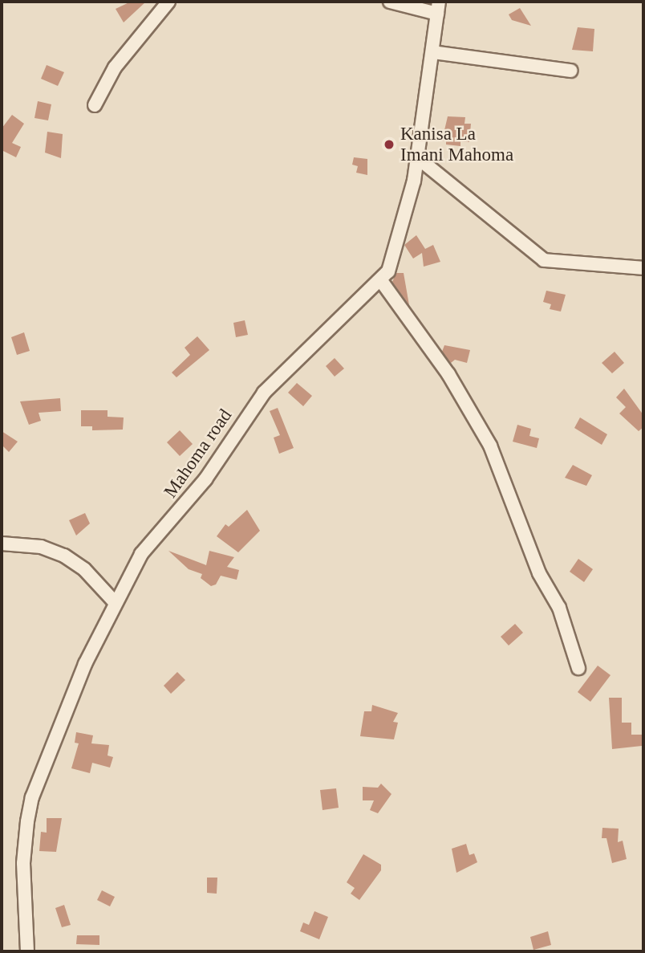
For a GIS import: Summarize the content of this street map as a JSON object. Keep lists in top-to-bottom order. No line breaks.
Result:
{"streets":{"street":["Mahoma road"]},"places":["Kanisa La Imani Mahoma"]}
